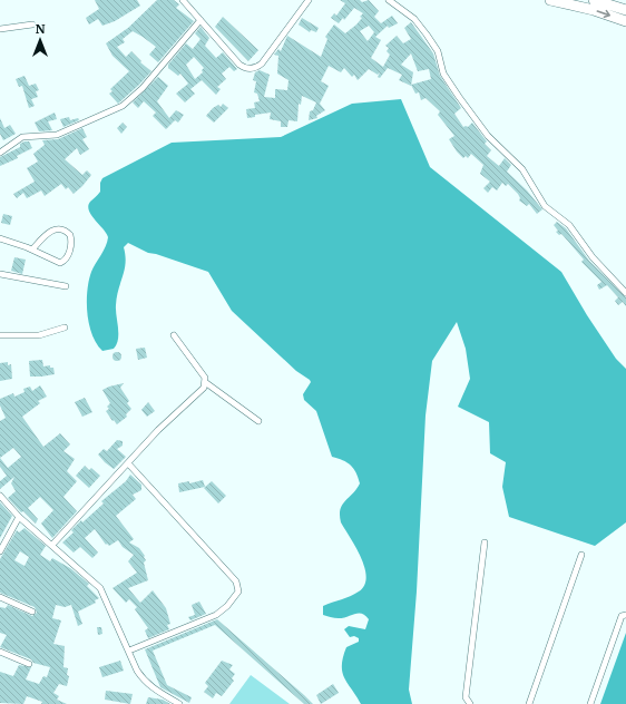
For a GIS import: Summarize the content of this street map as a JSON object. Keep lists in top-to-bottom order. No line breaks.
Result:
{"north":"top"}
